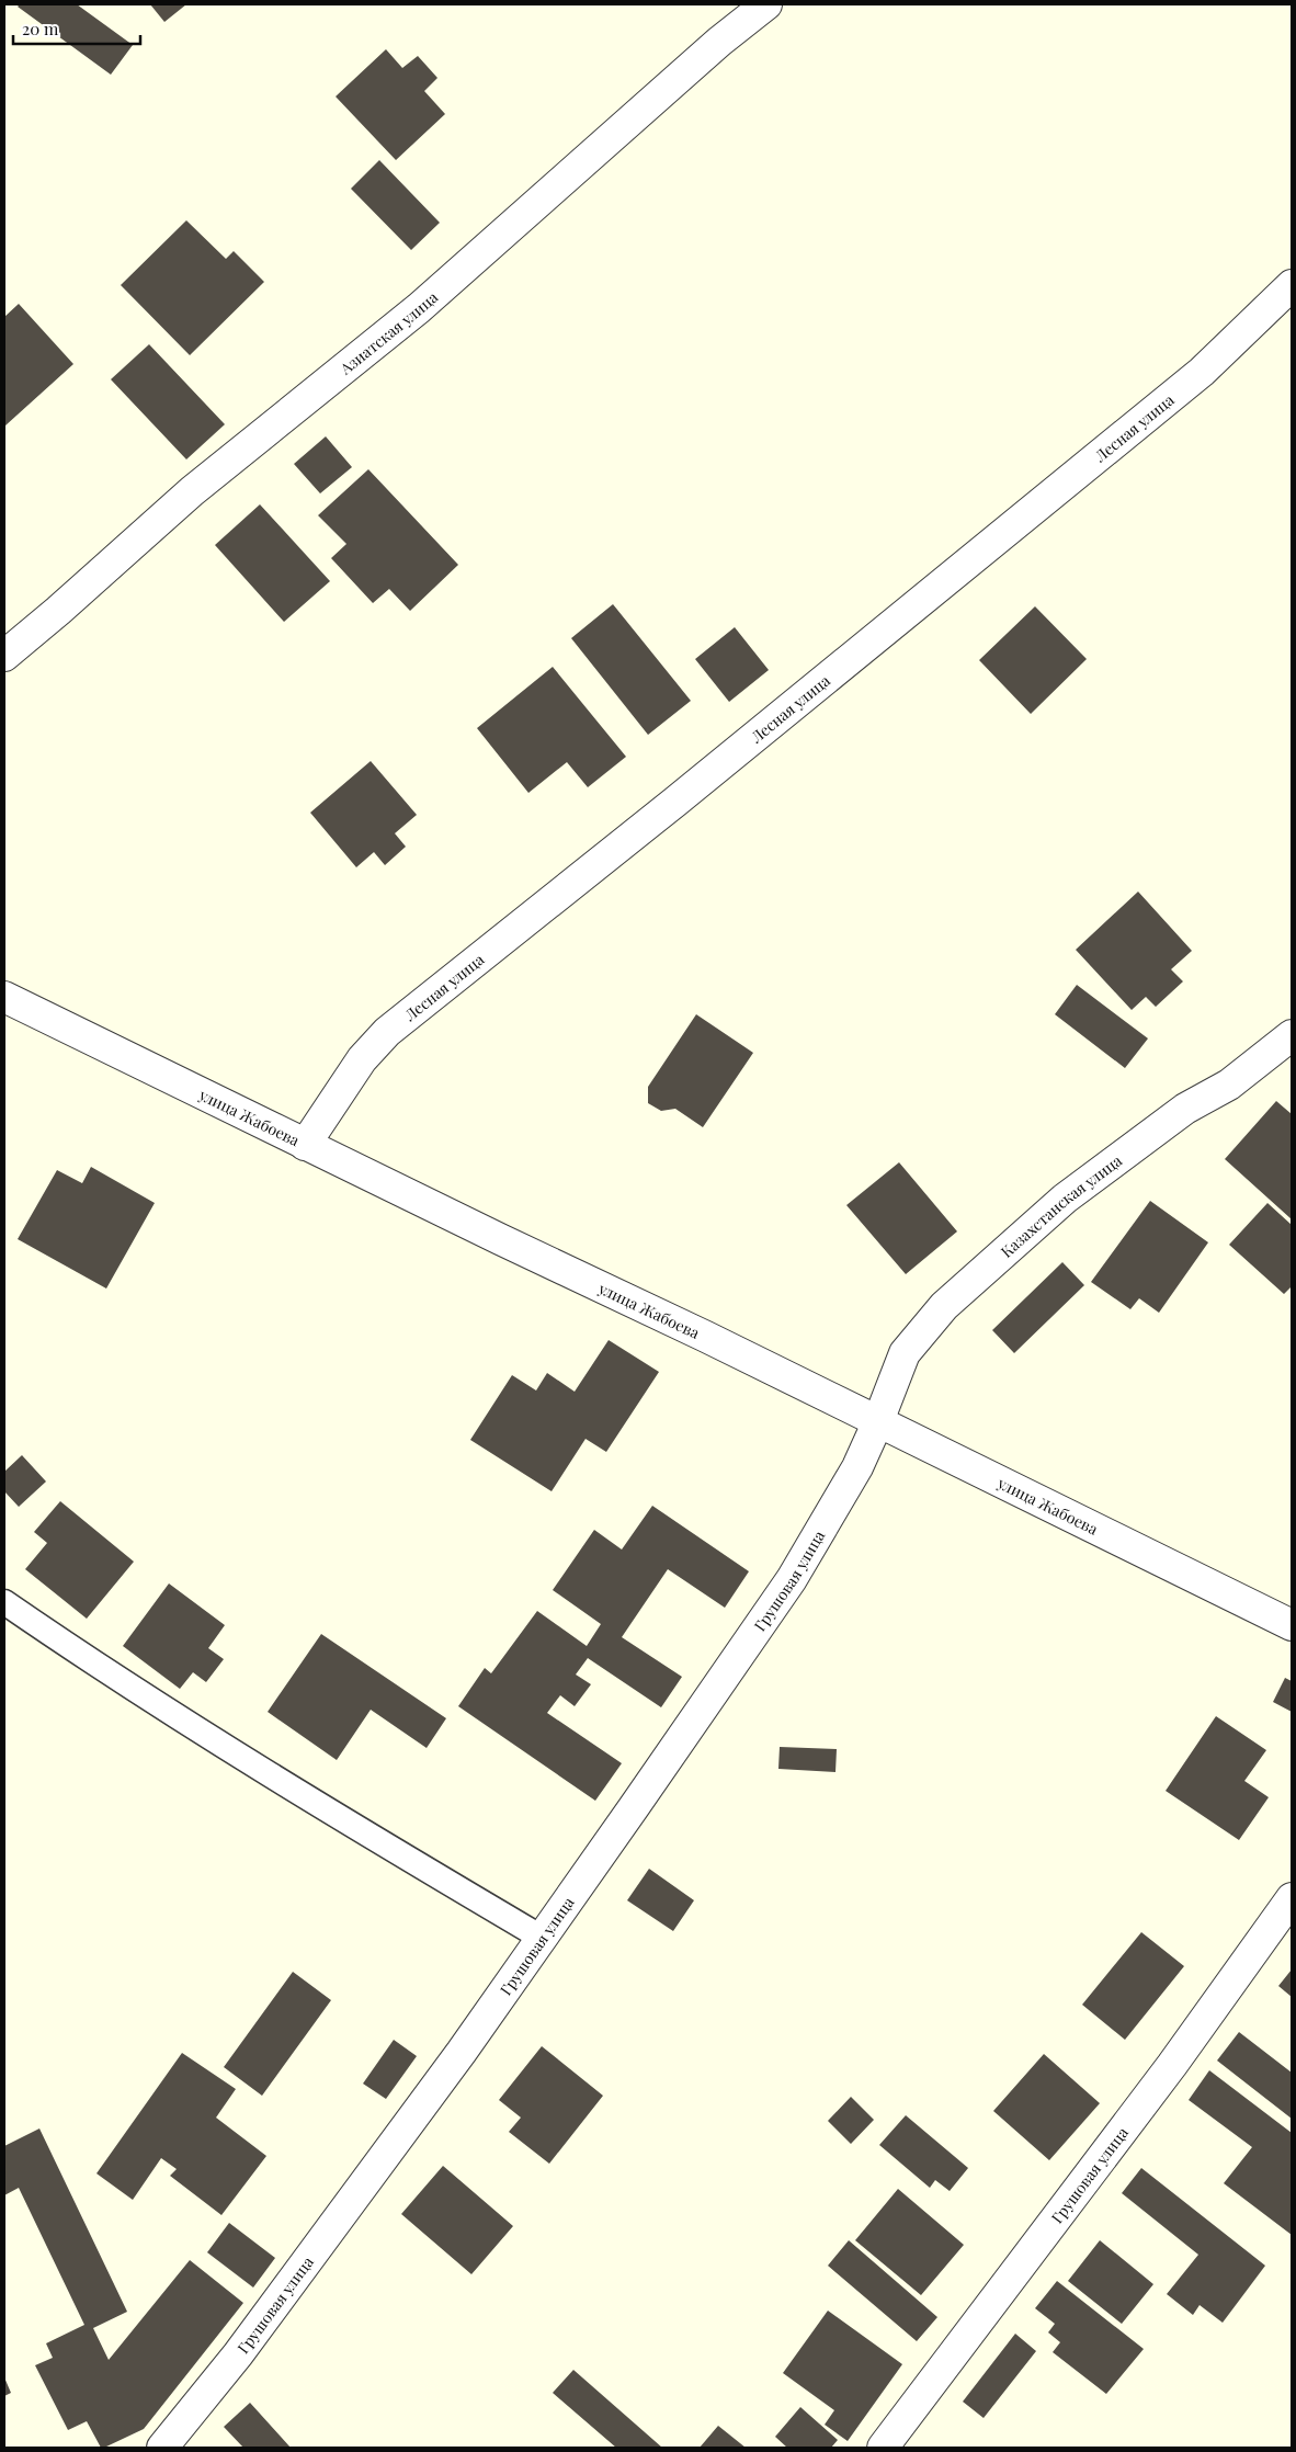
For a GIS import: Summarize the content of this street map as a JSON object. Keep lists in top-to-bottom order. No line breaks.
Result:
{"streets":{"street":["Азиатская улица","Лесная улица","улица Жабоева","Казахстанская улица","Грушовая улица"]},"crossings":[["Лесная улица","улица Жабоева"],["улица Жабоева","Казахстанская улица"],["улица Жабоева","Грушовая улица"],["Казахстанская улица","Грушовая улица"]],"scale_bar":"20 m"}
